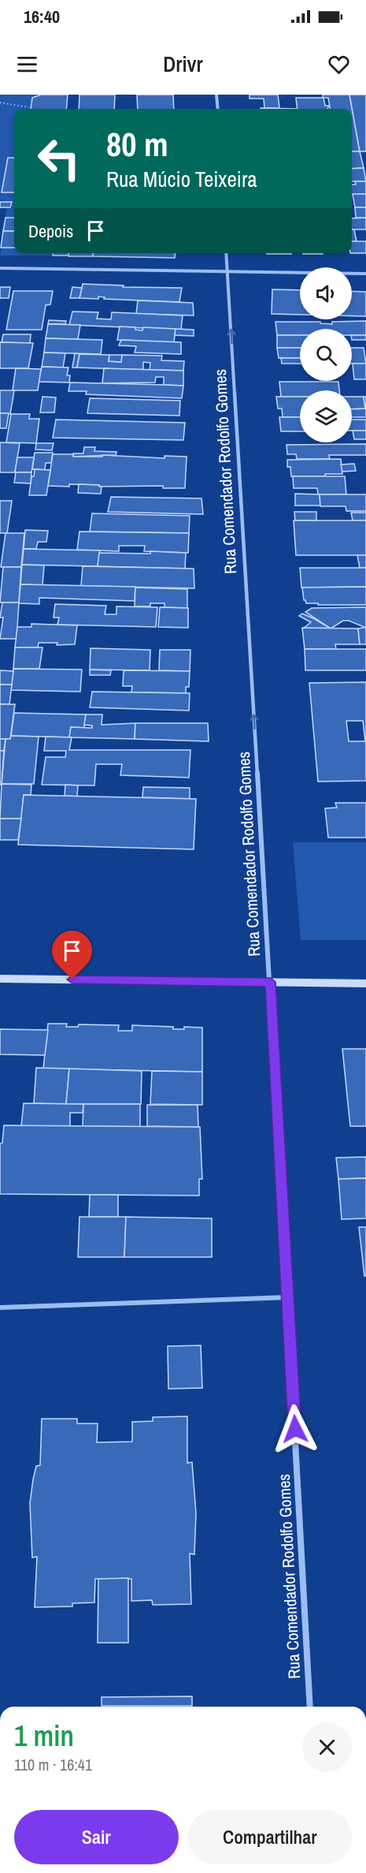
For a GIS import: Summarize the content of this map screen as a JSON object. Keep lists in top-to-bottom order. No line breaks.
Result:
{"streets":{"street":["Rua Comendador Rodolfo Gomes"]},"one_way":["Rua Comendador Rodolfo Gomes"],"page":{"status":"16:40","header":"Drivr","turn":["80 m","Rua Múcio Teixeira"],"then":"Depois","heading":["1 min","110 m · 16:41"],"buttons":["Sair","Compartilhar"]}}
